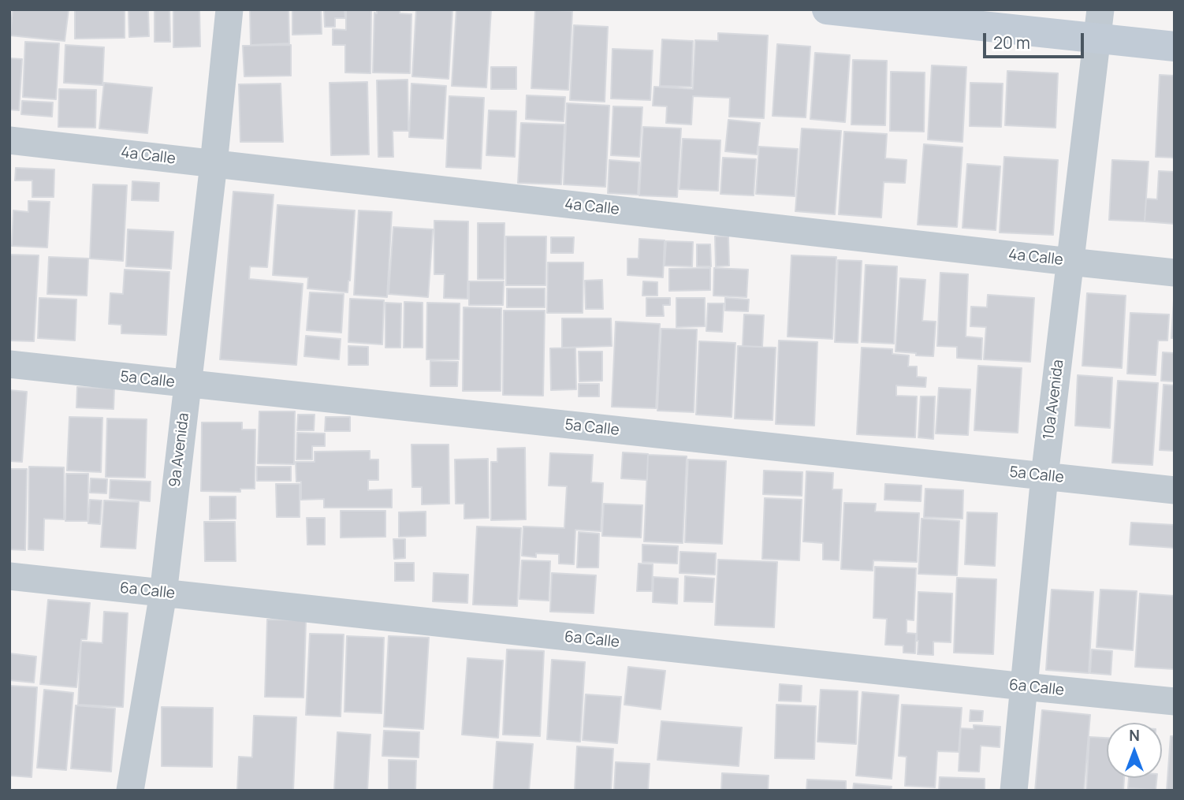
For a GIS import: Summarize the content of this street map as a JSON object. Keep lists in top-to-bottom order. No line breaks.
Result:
{"streets":{"street":["4a Calle","5a Calle","10a Avenida","9a Avenida","6a Calle"]},"crossings":[["4a Calle","10a Avenida"],["4a Calle","9a Avenida"],["5a Calle","10a Avenida"],["5a Calle","9a Avenida"],["10a Avenida","6a Calle"],["9a Avenida","6a Calle"]],"scale_bar":"20 m","north":"top"}
